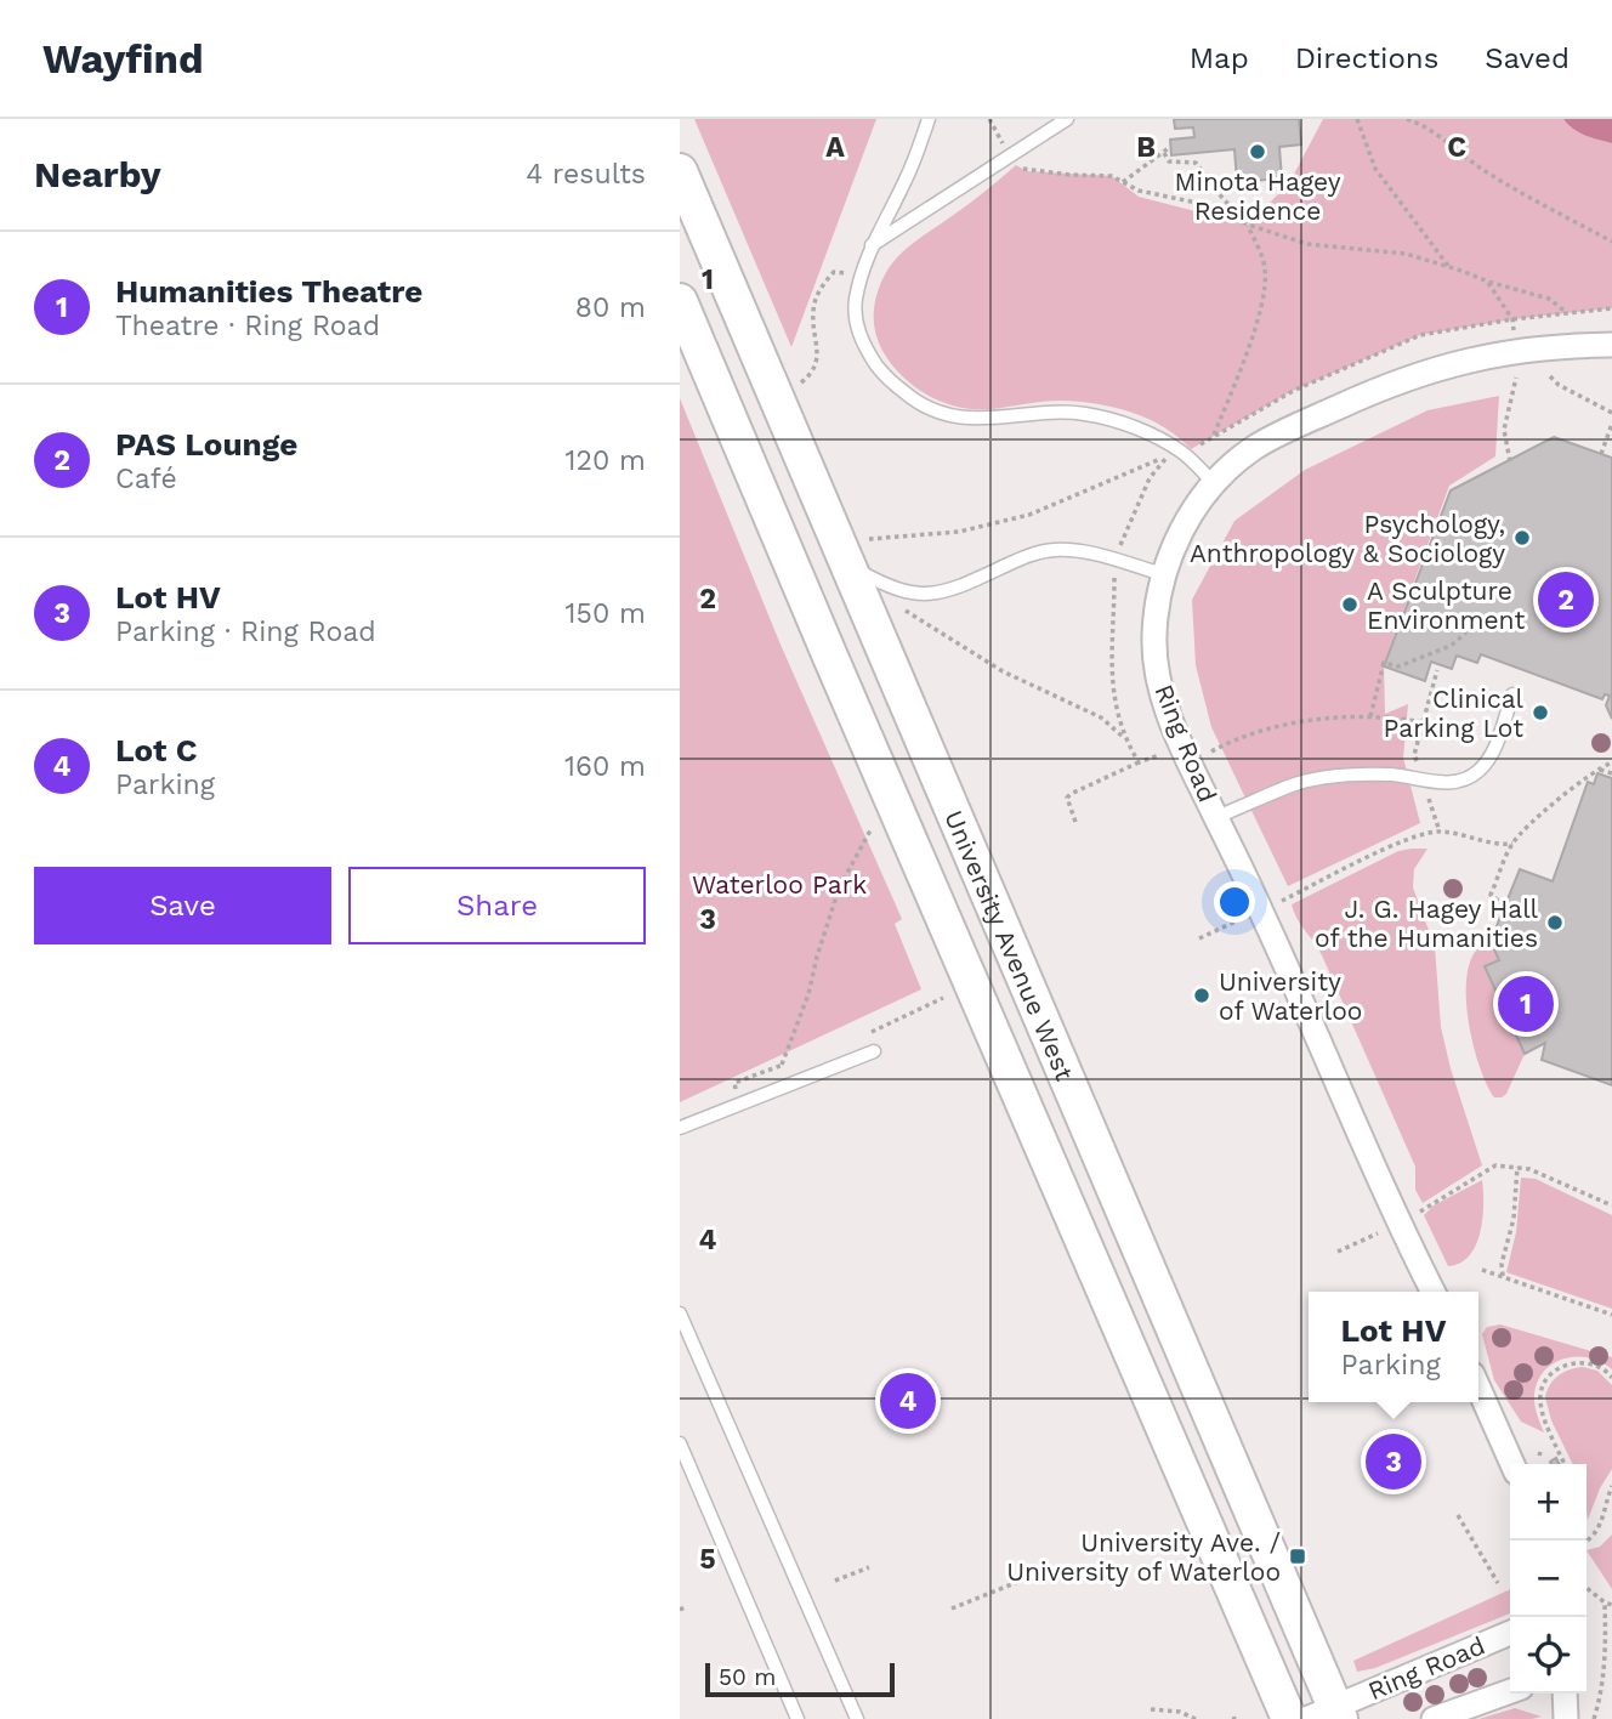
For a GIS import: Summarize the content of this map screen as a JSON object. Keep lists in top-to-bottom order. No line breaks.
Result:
{"streets":{"main road":["University Avenue West"],"street":["Ring Road"]},"crossings":[["Ring Road","University Avenue West"]],"parks":["Waterloo Park"],"places":{"other":["Minota Hagey Residence","Psychology, Anthropology & Sociology","A Sculpture Environment","Clinical Parking Lot","J. G. Hagey Hall of the Humanities","University of Waterloo"],"transit":["University Ave. / University of Waterloo"]},"scale_bar":"50 m","page":{"header":"Wayfind","nav":["Map","Directions","Saved"],"heading":["Nearby","4 results"],"list":[{"mark":"1","name":"Humanities Theatre","note":"Theatre · Ring Road","value":"80 m"},{"mark":"2","name":"PAS Lounge","note":"Café","value":"120 m"},{"mark":"3","name":"Lot HV","note":"Parking · Ring Road","value":"150 m"},{"mark":"4","name":"Lot C","note":"Parking","value":"160 m"}],"pins":["2","1","4","3"],"buttons":["Save","Share"],"popup":["Lot HV","Parking"],"map_buttons":["+","−"],"scale":"50 m"},"grid":{"columns":["A","B","C"],"rows":["1","2","3","4","5"]}}
